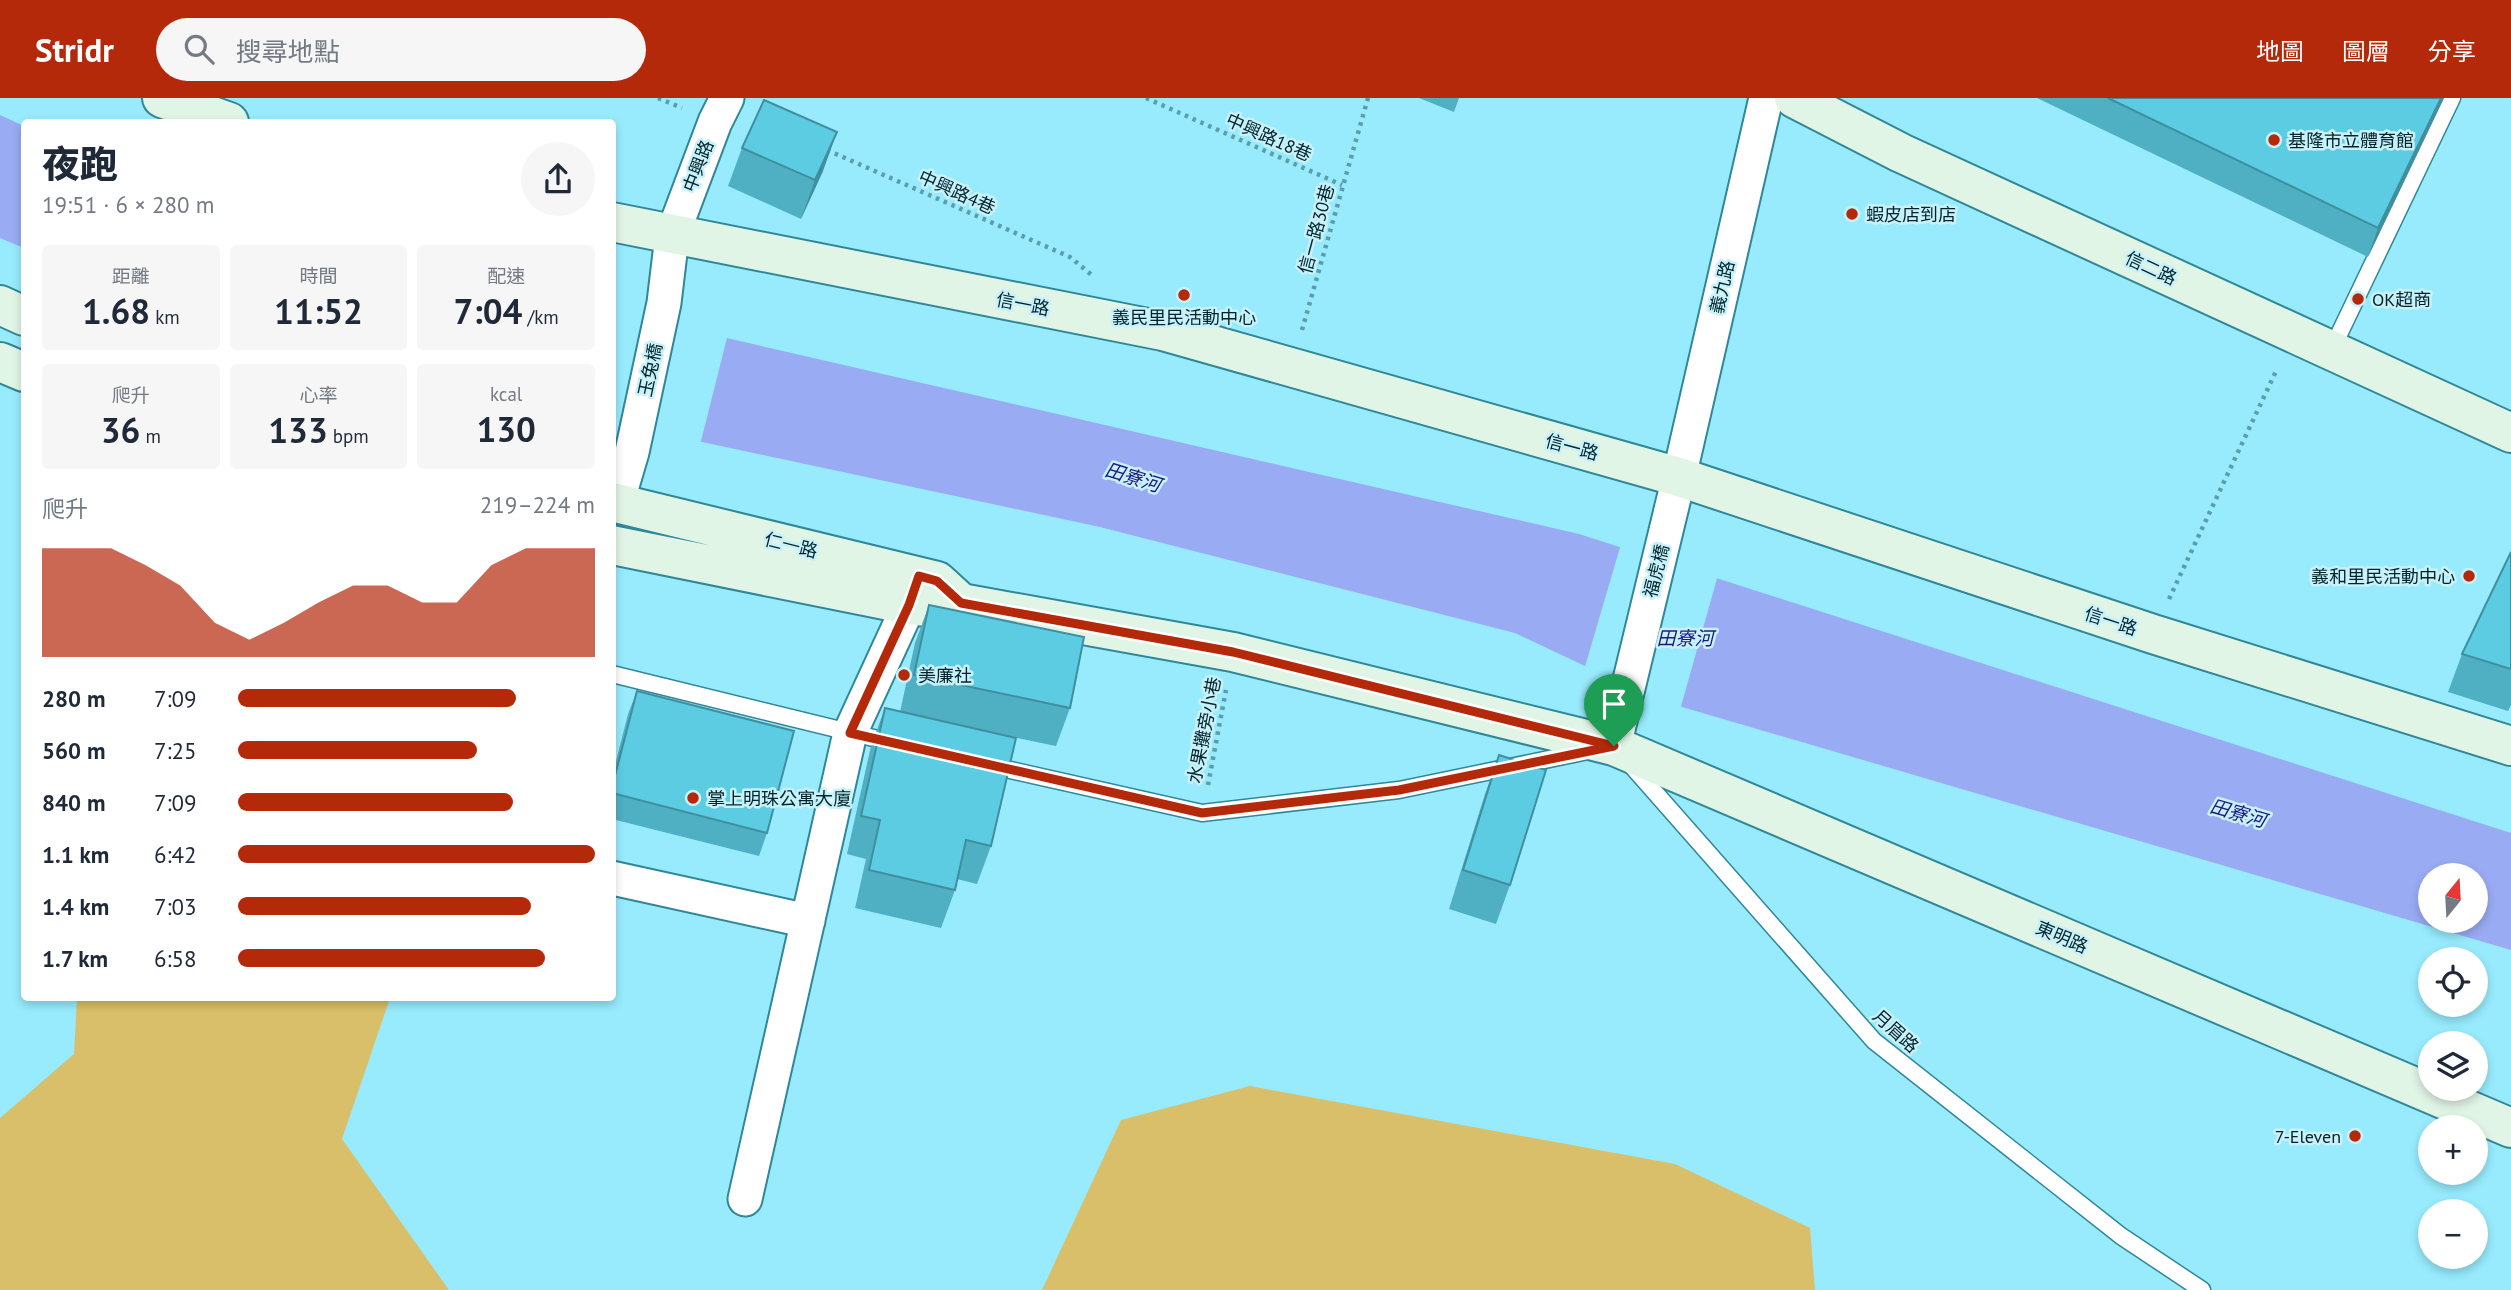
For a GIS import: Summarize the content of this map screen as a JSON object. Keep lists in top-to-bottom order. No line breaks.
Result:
{"streets":{"street":["中興路","信二路","義九路","信一路","玉兔橋","仁一路","福虎橋","東明路"],"lane":["月眉路"],"path":["中興路18巷","中興路4巷","信一路30巷","水果攤旁小巷"]},"crossings":[["中興路18巷","信一路30巷"],["中興路","信一路"],["中興路","玉兔橋"],["信一路30巷","信一路"],["義九路","信一路"],["義九路","福虎橋"],["信一路","玉兔橋"],["信一路","福虎橋"],["仁一路","福虎橋"],["仁一路","水果攤旁小巷"],["仁一路","東明路"],["仁一路","月眉路"],["福虎橋","東明路"],["福虎橋","月眉路"],["東明路","月眉路"]],"water":["田寮河"],"places":["基隆市立體育館","蝦皮店到店","義民里民活動中心","OK超商","義和里民活動中心","美廉社","掌上明珠公寓大廈","7-Eleven"],"north":"top","page":{"header":"Stridr","search":"搜尋地點","nav":["地圖","圖層","分享"],"heading":["夜跑","19:51 · 6 × 280 m"],"stats":[["距離","1.68 km"],["時間","11:52"],["配速","7:04 /km"],["爬升","36 m"],["心率","133 bpm"],["kcal","130"]],"chart":["爬升","219–224 m"],"list":[{"name":"280 m","note":"7:09"},{"name":"560 m","note":"7:25"},{"name":"840 m","note":"7:09"},{"name":"1.1 km","note":"6:42"},{"name":"1.4 km","note":"7:03"},{"name":"1.7 km","note":"6:58"}],"map_buttons":["+","−"]}}
